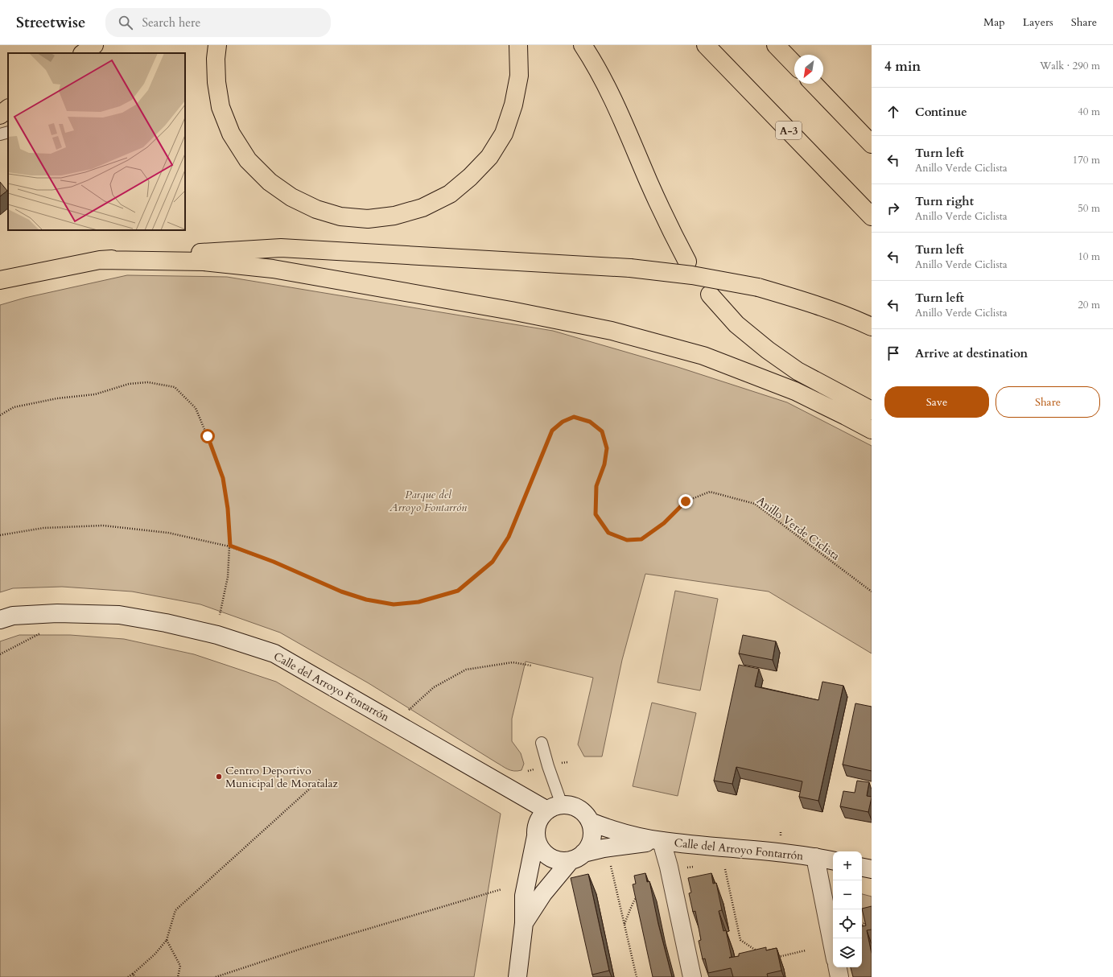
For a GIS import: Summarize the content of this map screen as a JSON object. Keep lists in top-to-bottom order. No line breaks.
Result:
{"streets":{"highway":["A-3"],"street":["Calle del Arroyo Fontarrón"],"path":["Anillo Verde Ciclista"]},"parks":["Parque del Arroyo Fontarrón"],"places":["Centro Deportivo Municipal de Moratalaz"],"north":"bottom left","page":{"header":"Streetwise","search":"Search here","nav":["Map","Layers","Share"],"heading":["4 min","Walk · 290 m"],"list":[["Continue","40 m"],["Turn left","Anillo Verde Ciclista","170 m"],["Turn right","Anillo Verde Ciclista","50 m"],["Turn left","Anillo Verde Ciclista","10 m"],["Turn left","Anillo Verde Ciclista","20 m"],"Arrive at destination"],"buttons":["Save","Share"],"map_buttons":["+","−"]}}
